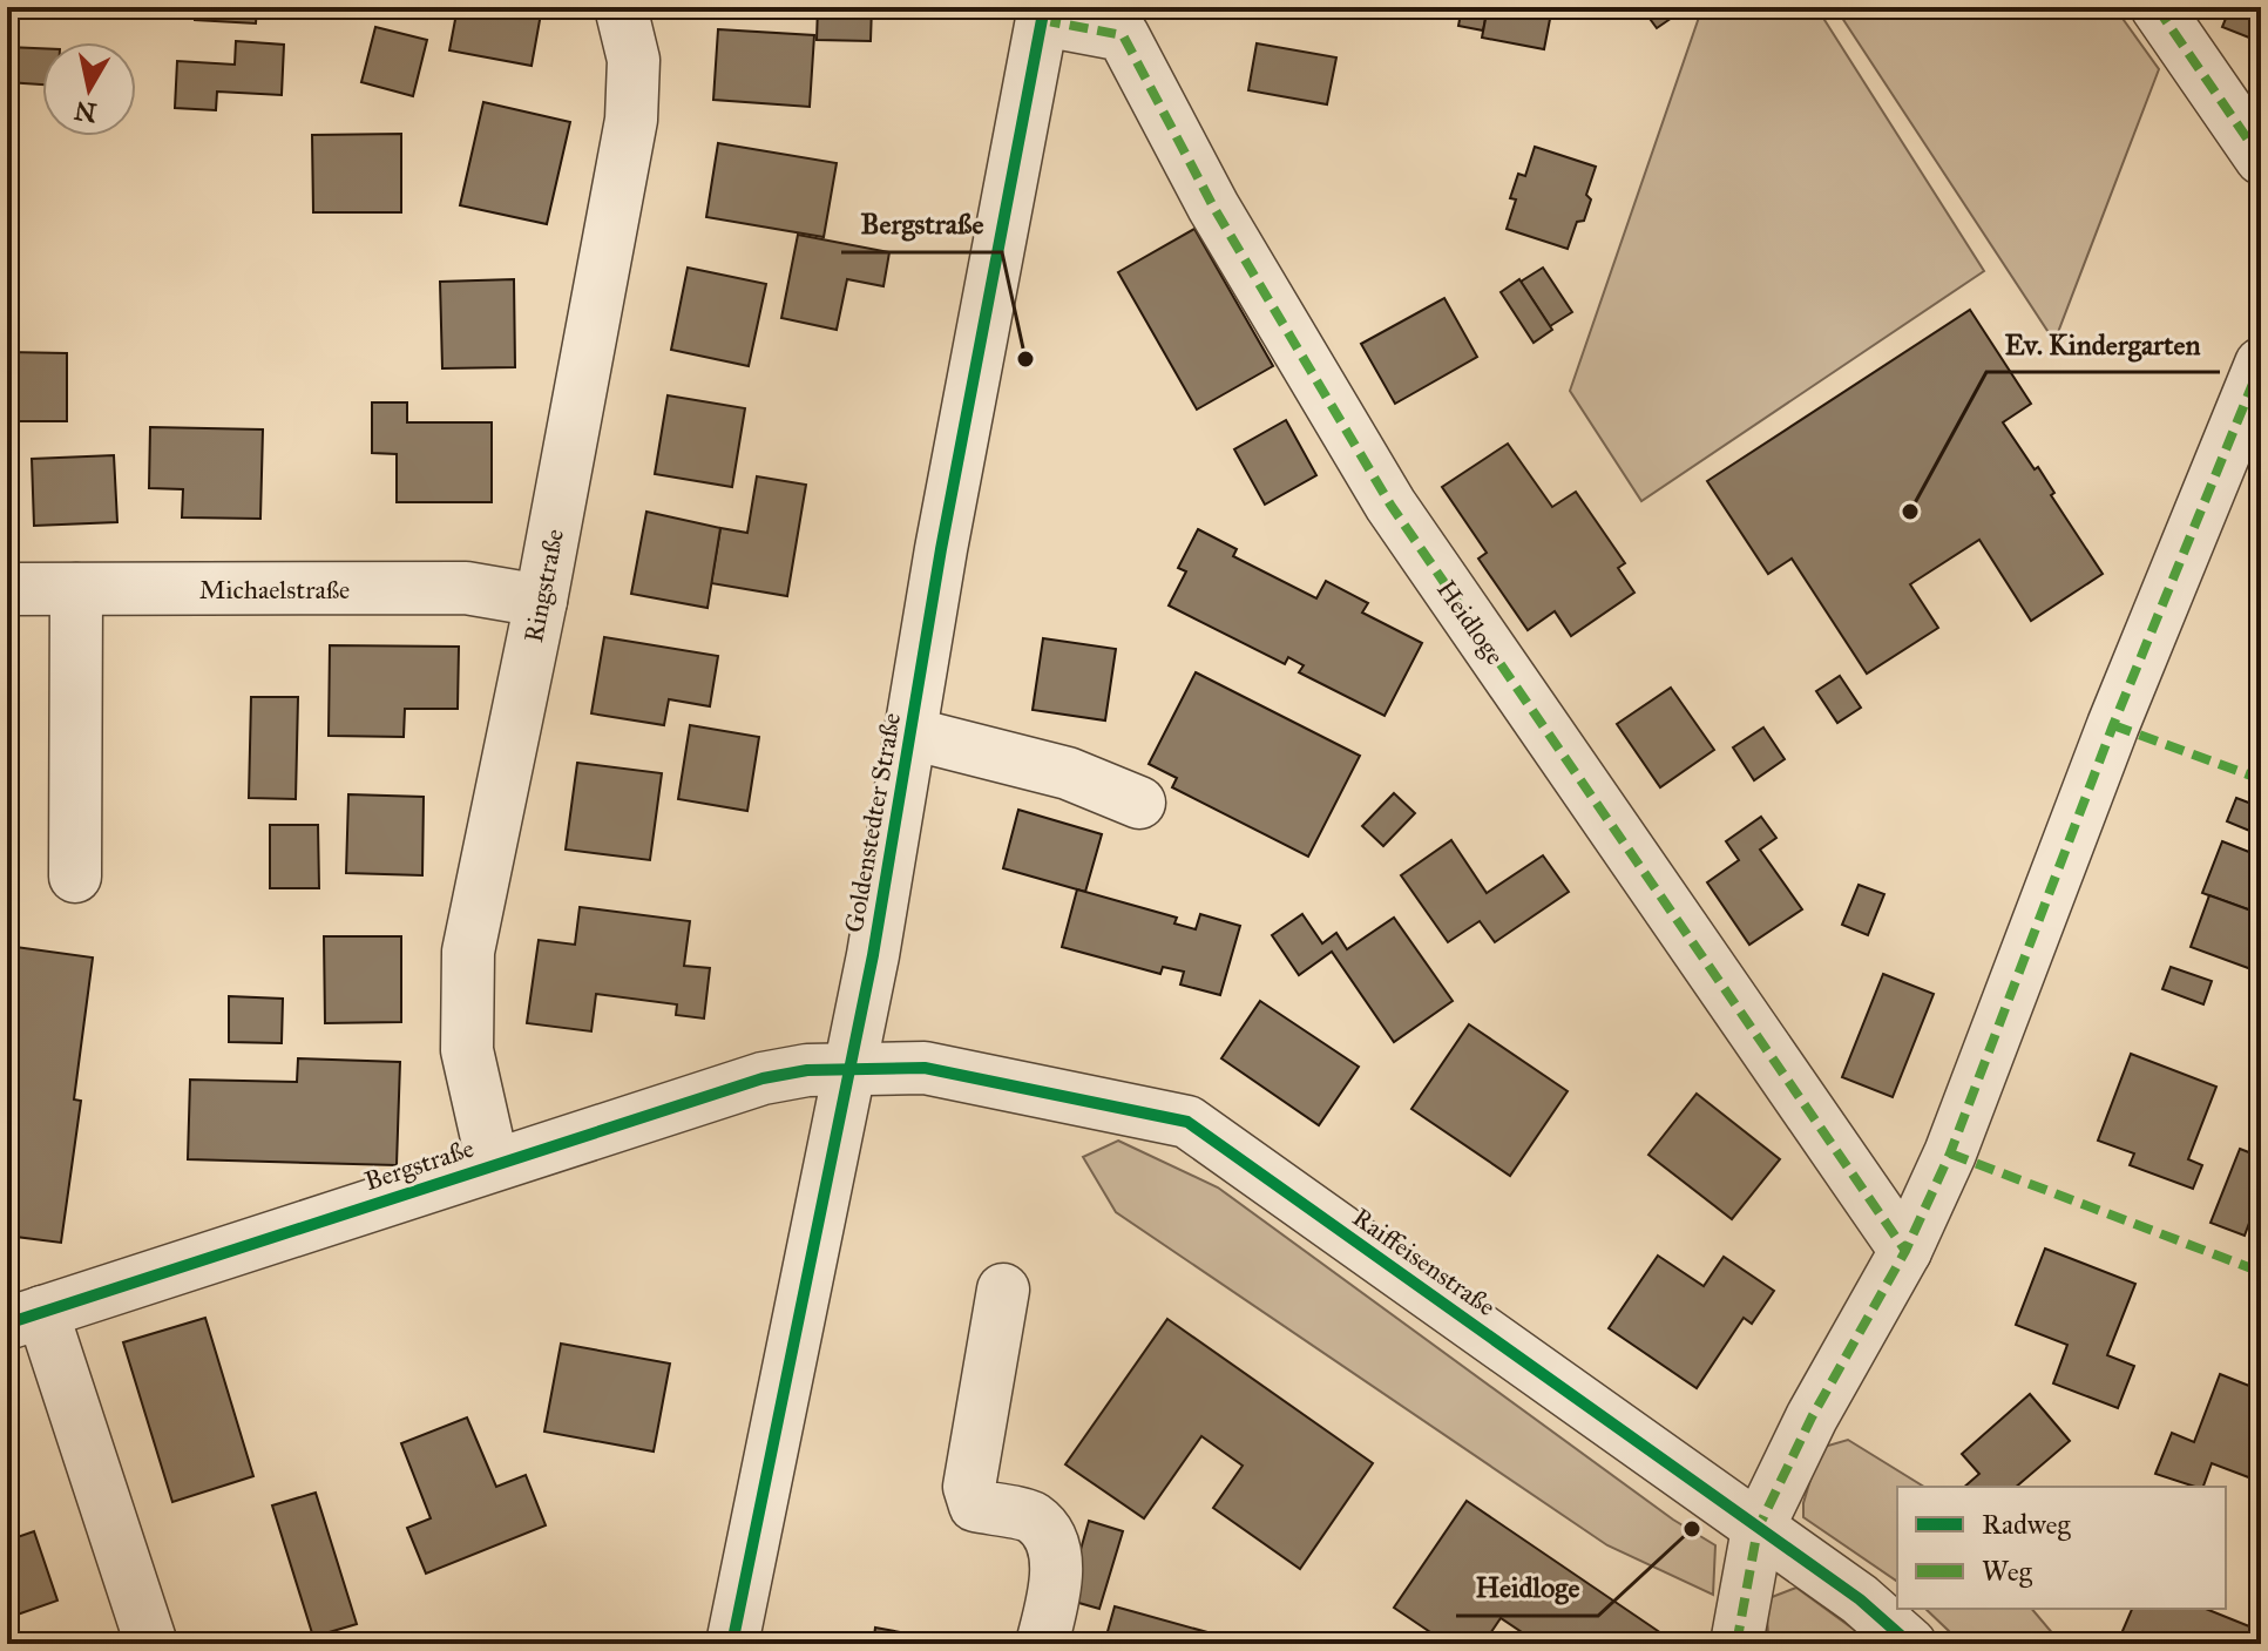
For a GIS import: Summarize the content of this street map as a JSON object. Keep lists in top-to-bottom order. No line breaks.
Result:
{"streets":{"street":["Ringstraße","Michaelstraße","Heidloge","Goldenstedter Straße","Bergstraße","Raiffeisenstraße"]},"crossings":[["Ringstraße","Michaelstraße"],["Ringstraße","Bergstraße"],["Heidloge","Goldenstedter Straße"],["Goldenstedter Straße","Bergstraße"],["Goldenstedter Straße","Raiffeisenstraße"],["Bergstraße","Raiffeisenstraße"]],"places":["Bergstraße","Ev. Kindergarten","Heidloge"],"legend":["Radweg","Weg"],"north":"bottom"}
